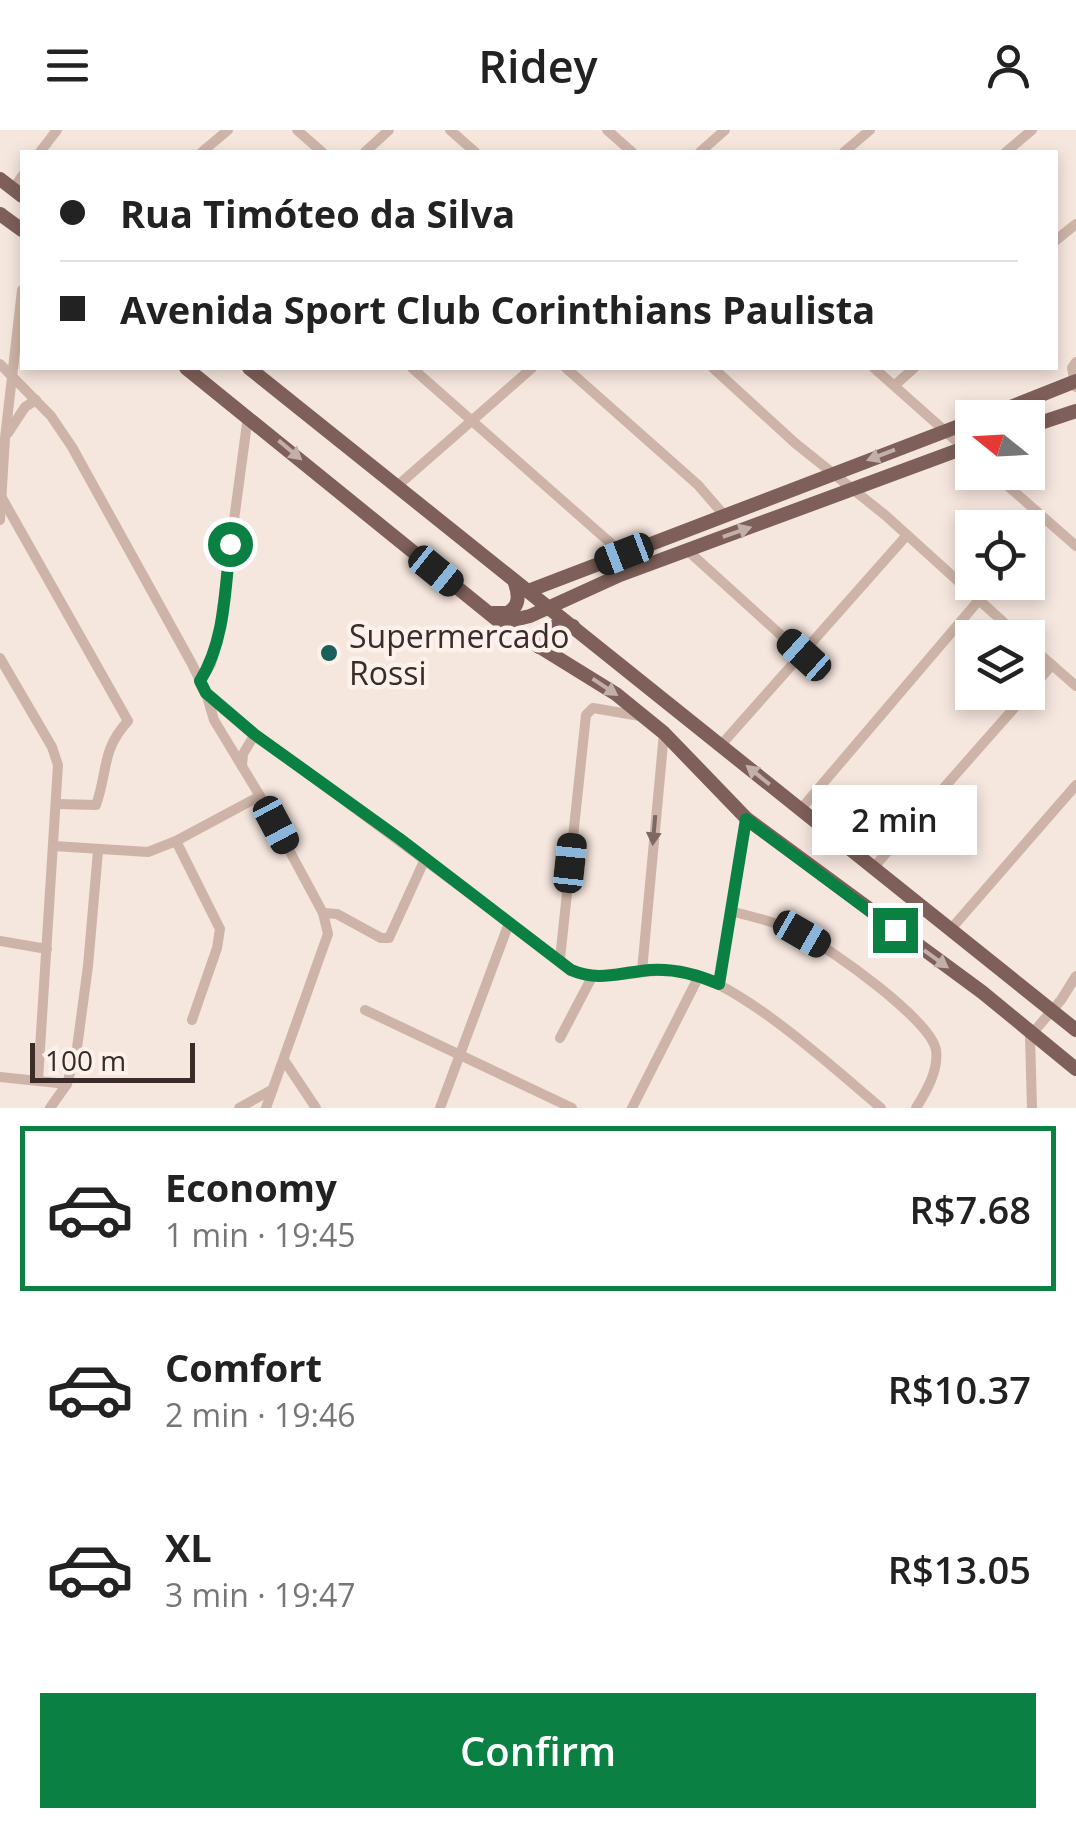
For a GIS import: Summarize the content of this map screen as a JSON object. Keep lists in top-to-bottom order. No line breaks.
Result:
{"places":["Supermercado Rossi"],"scale_bar":"100 m","north":"left","page":{"header":"Ridey","banner":["Rua Timóteo da Silva","Avenida Sport Club Corinthians Paulista"],"bubble":"2 min","scale":"100 m","list":[{"name":"Economy","note":"1 min · 19:45","value":"R$7.68"},{"name":"Comfort","note":"2 min · 19:46","value":"R$10.37"},{"name":"XL","note":"3 min · 19:47","value":"R$13.05"}],"buttons":"Confirm"}}
